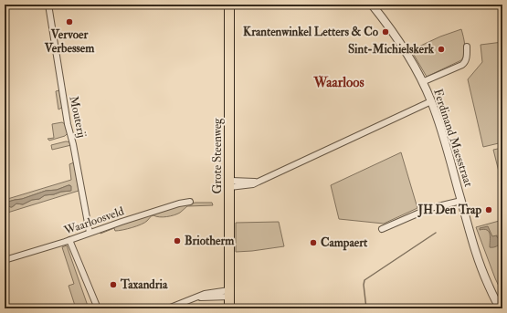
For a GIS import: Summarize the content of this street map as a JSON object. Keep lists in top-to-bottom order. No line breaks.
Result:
{"streets":{"main road":["Grote Steenweg"],"street":["Mouterij","Ferdinand Maesstraat","Waarloosveld"]},"crossings":[["Mouterij","Waarloosveld"]],"districts":["Waarloos"],"places":["Vervoer Verbessem","Krantenwinkel Letters & Co","Sint-Michielskerk","JH Den Trap","Briotherm","Campaert","Taxandria"]}
